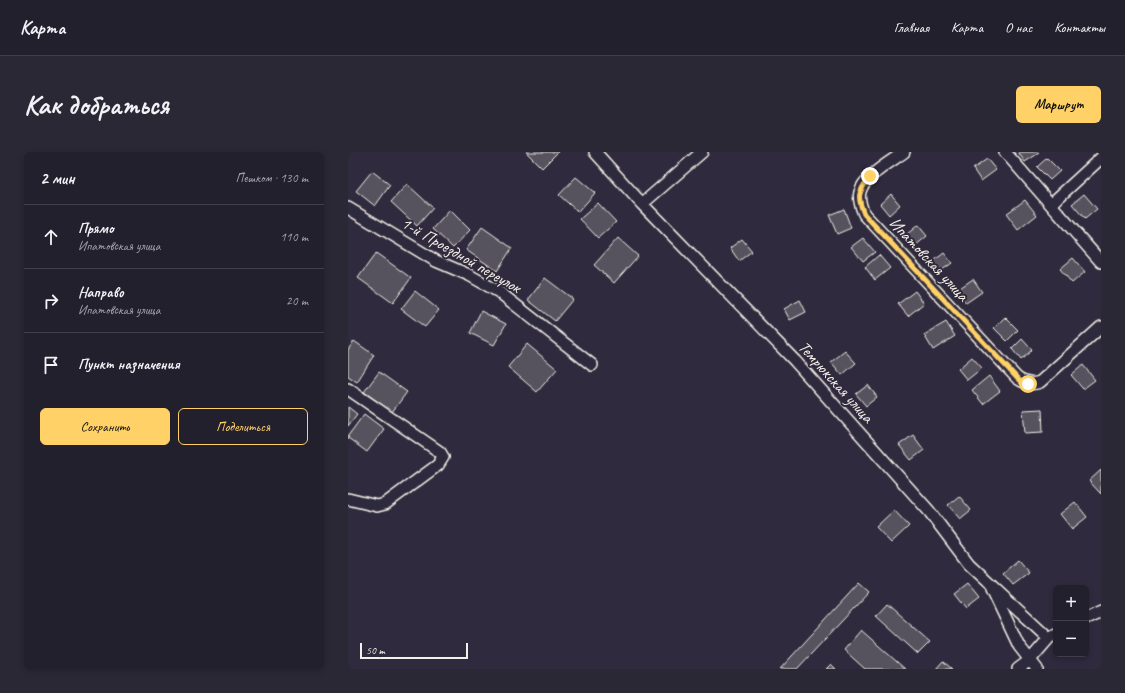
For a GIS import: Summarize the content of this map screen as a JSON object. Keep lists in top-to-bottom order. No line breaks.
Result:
{"streets":{"street":["1-й Проездной переулок","Ипатовская улица","Темрюкская улица"]},"scale_bar":"50 m","page":{"header":"Карта","nav":["Главная","Карта","О нас","Контакты"],"buttons":["Маршрут",["Сохранить","Поделиться"]],"title":"Как добраться","heading":["2 мин","Пешком · 130 m"],"list":[["Прямо","Ипатовская улица","110 m"],["Направо","Ипатовская улица","20 m"],"Пункт назначения"],"map_buttons":["+","−"],"scale":"50 m"}}
